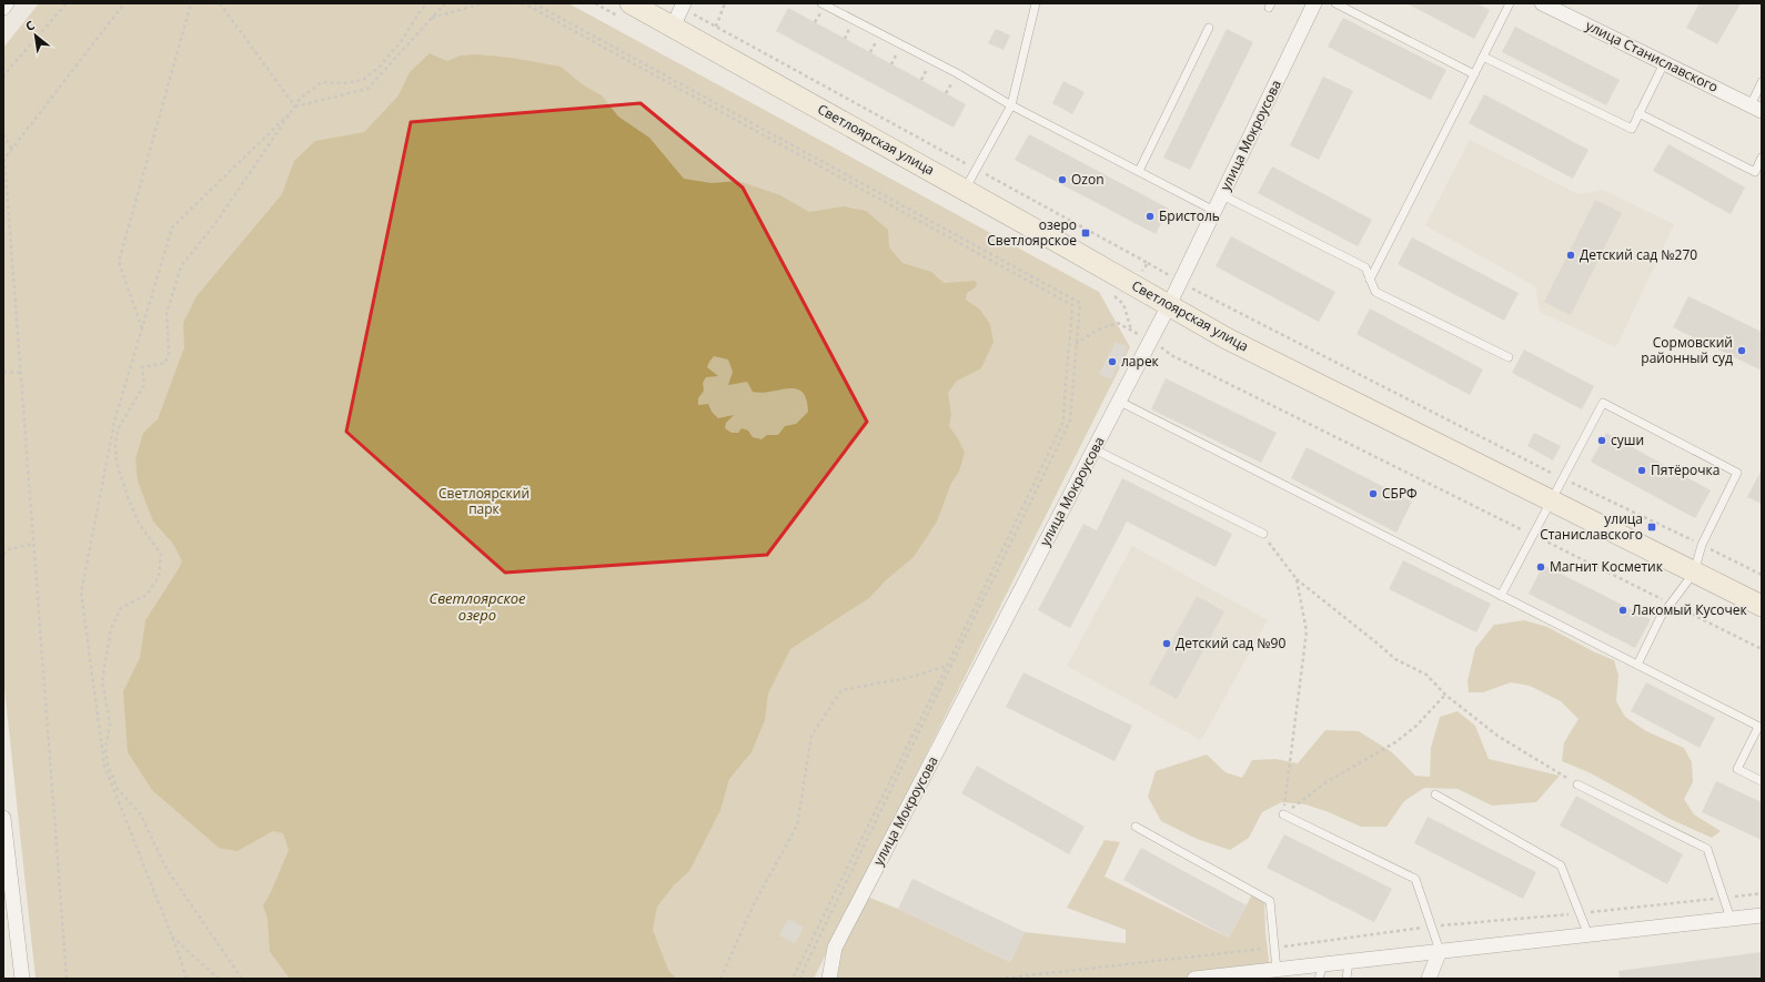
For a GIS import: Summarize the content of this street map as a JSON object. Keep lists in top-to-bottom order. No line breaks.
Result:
{"streets":{"main road":["Светлоярская улица"],"street":["улица Станиславского","улица Мокроусова"]},"crossings":[["улица Мокроусова","Светлоярская улица"]],"water":["Светлоярское озеро"],"parks":["Светлоярский парк"],"places":{"other":["Ozon","Бристоль","Детский сад №270","Сормовский районный суд","ларек","суши","Пятёрочка","СБРФ","Магнит Косметик","Лакомый Кусочек","Детский сад №90"],"transit":["озеро Светлоярское","улица Станиславского"]},"north":"top left"}
